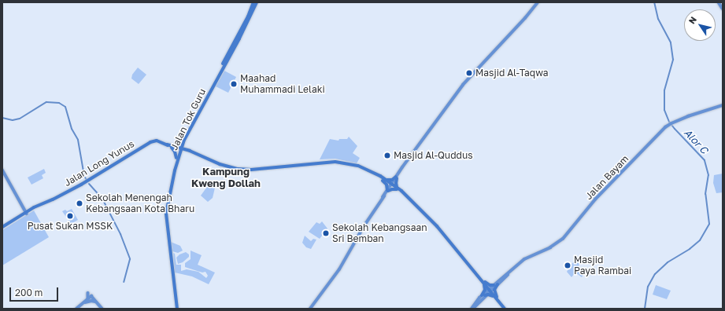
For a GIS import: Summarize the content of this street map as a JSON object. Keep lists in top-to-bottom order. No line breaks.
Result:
{"streets":{"main road":["Jalan Tok Guru","Jalan Long Yunus","Jalan Bayam"]},"crossings":[["Jalan Tok Guru","Jalan Long Yunus"],["Jalan Long Yunus","Jalan Bayam"]],"districts":["Kampung Kweng Dollah"],"water":["Alor C"],"places":["Masjid Al-Taqwa","Maahad Muhammadi Lelaki","Masjid Al-Quddus","Sekolah Menengah Kebangsaan Kota Bharu","Pusat Sukan MSSK","Sekolah Kebangsaan Sri Bemban","Masjid Paya Rambai"],"scale_bar":"200 m","north":"top left"}
